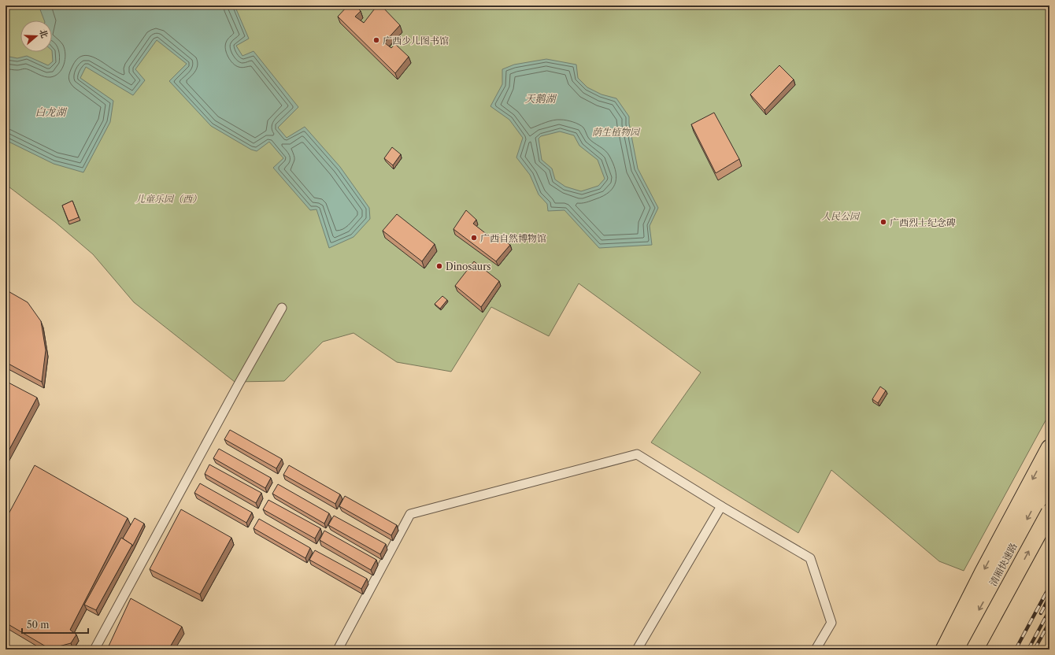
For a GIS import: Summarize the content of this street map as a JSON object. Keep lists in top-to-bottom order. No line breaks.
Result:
{"streets":{"highway":["清厢快速路"]},"water":["天鹅湖","白龙湖"],"parks":["荫生植物园","儿童乐园（西）","人民公园"],"places":["广西少儿图书馆","广西烈士纪念碑","广西自然博物馆","Dinosaurs"],"scale_bar":"50 m","north":"right"}
